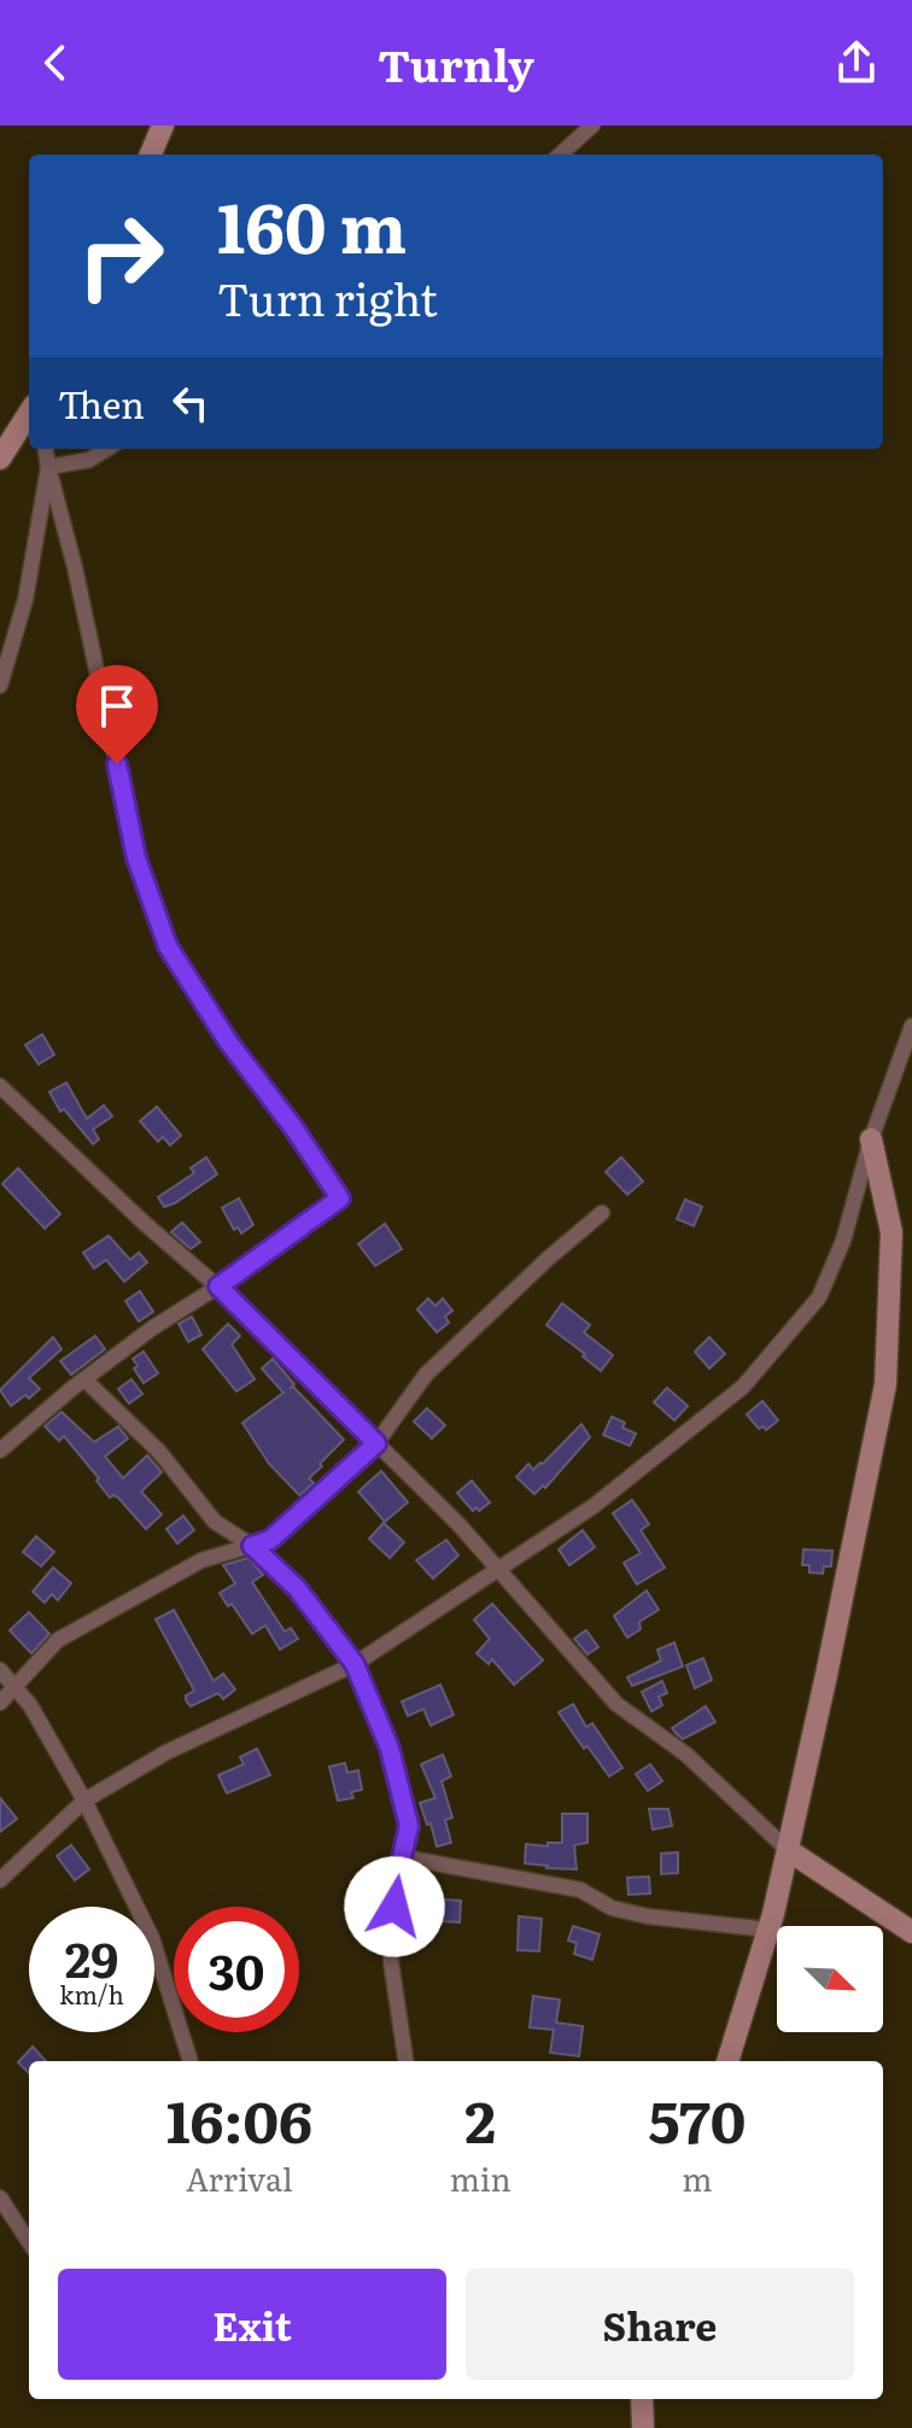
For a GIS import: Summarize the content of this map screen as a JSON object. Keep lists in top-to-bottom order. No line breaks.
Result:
{"north":"bottom right","page":{"header":"Turnly","turn":["160 m","Turn right"],"then":"Then","speed":"29 km/h","limit":"30","eta":["16:06","Arrival","2","min","570","m"],"buttons":["Exit","Share"]}}
